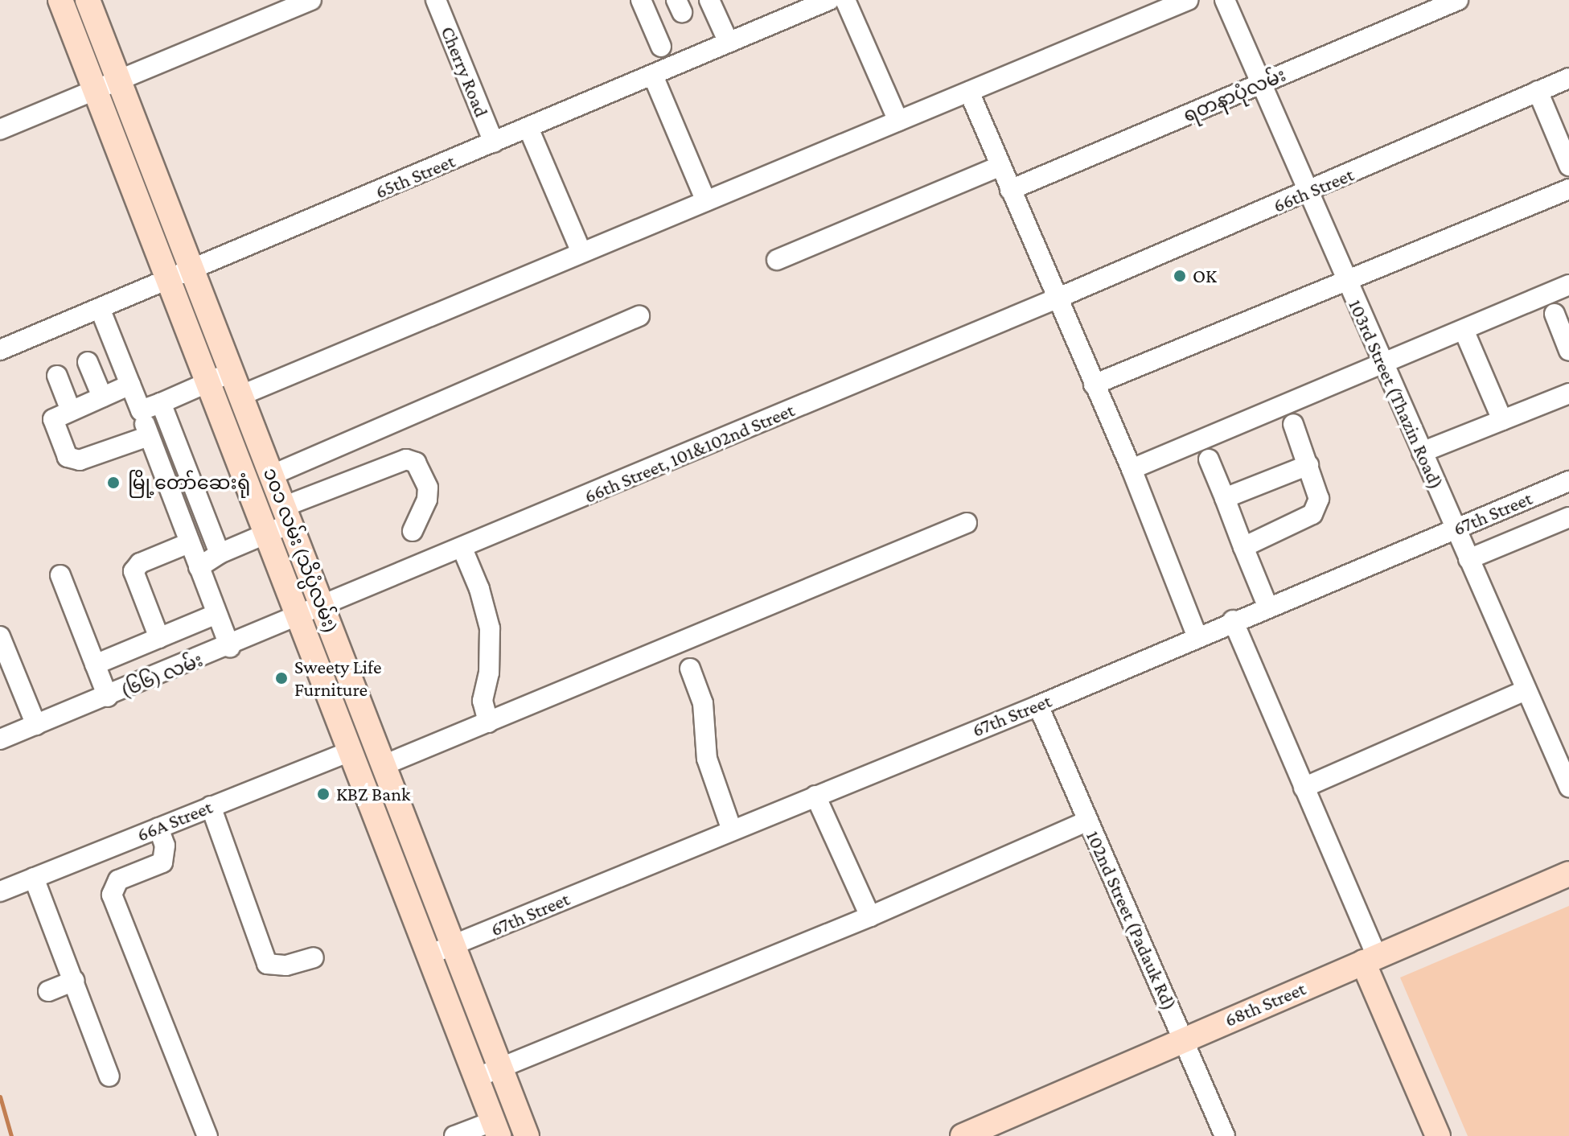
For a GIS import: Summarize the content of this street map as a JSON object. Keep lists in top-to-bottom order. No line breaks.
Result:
{"streets":{"main road":["၁၀၁ လမ်း (သိပ္ပံလမ်း)","68th Street"],"street":["Cherry Road","ရတနာပုံလမ်း","65th Street","66th Street","103rd Street (Thazin Road)","66th Street, 101&102nd Street","67th Street","(၆၆) လမ်း","66A Street","102nd Street (Padauk Rd)"]},"crossings":[["Cherry Road","65th Street"],["ရတနာပုံလမ်း","103rd Street (Thazin Road)"],["65th Street","၁၀၁ လမ်း (သိပ္ပံလမ်း)"],["66th Street","103rd Street (Thazin Road)"],["66th Street","66th Street, 101&102nd Street"],["103rd Street (Thazin Road)","67th Street"],["66th Street, 101&102nd Street","၁၀၁ လမ်း (သိပ္ပံလမ်း)"],["66th Street, 101&102nd Street","(၆၆) လမ်း"],["67th Street","၁၀၁ လမ်း (သိပ္ပံလမ်း)"],["67th Street","102nd Street (Padauk Rd)"],["၁၀၁ လမ်း (သိပ္ပံလမ်း)","(၆၆) လမ်း"],["၁၀၁ လမ်း (သိပ္ပံလမ်း)","66A Street"],["102nd Street (Padauk Rd)","68th Street"]],"places":["OK","မြို့တော်ဆေးရုံ","Sweety Life Furniture","KBZ Bank"]}
